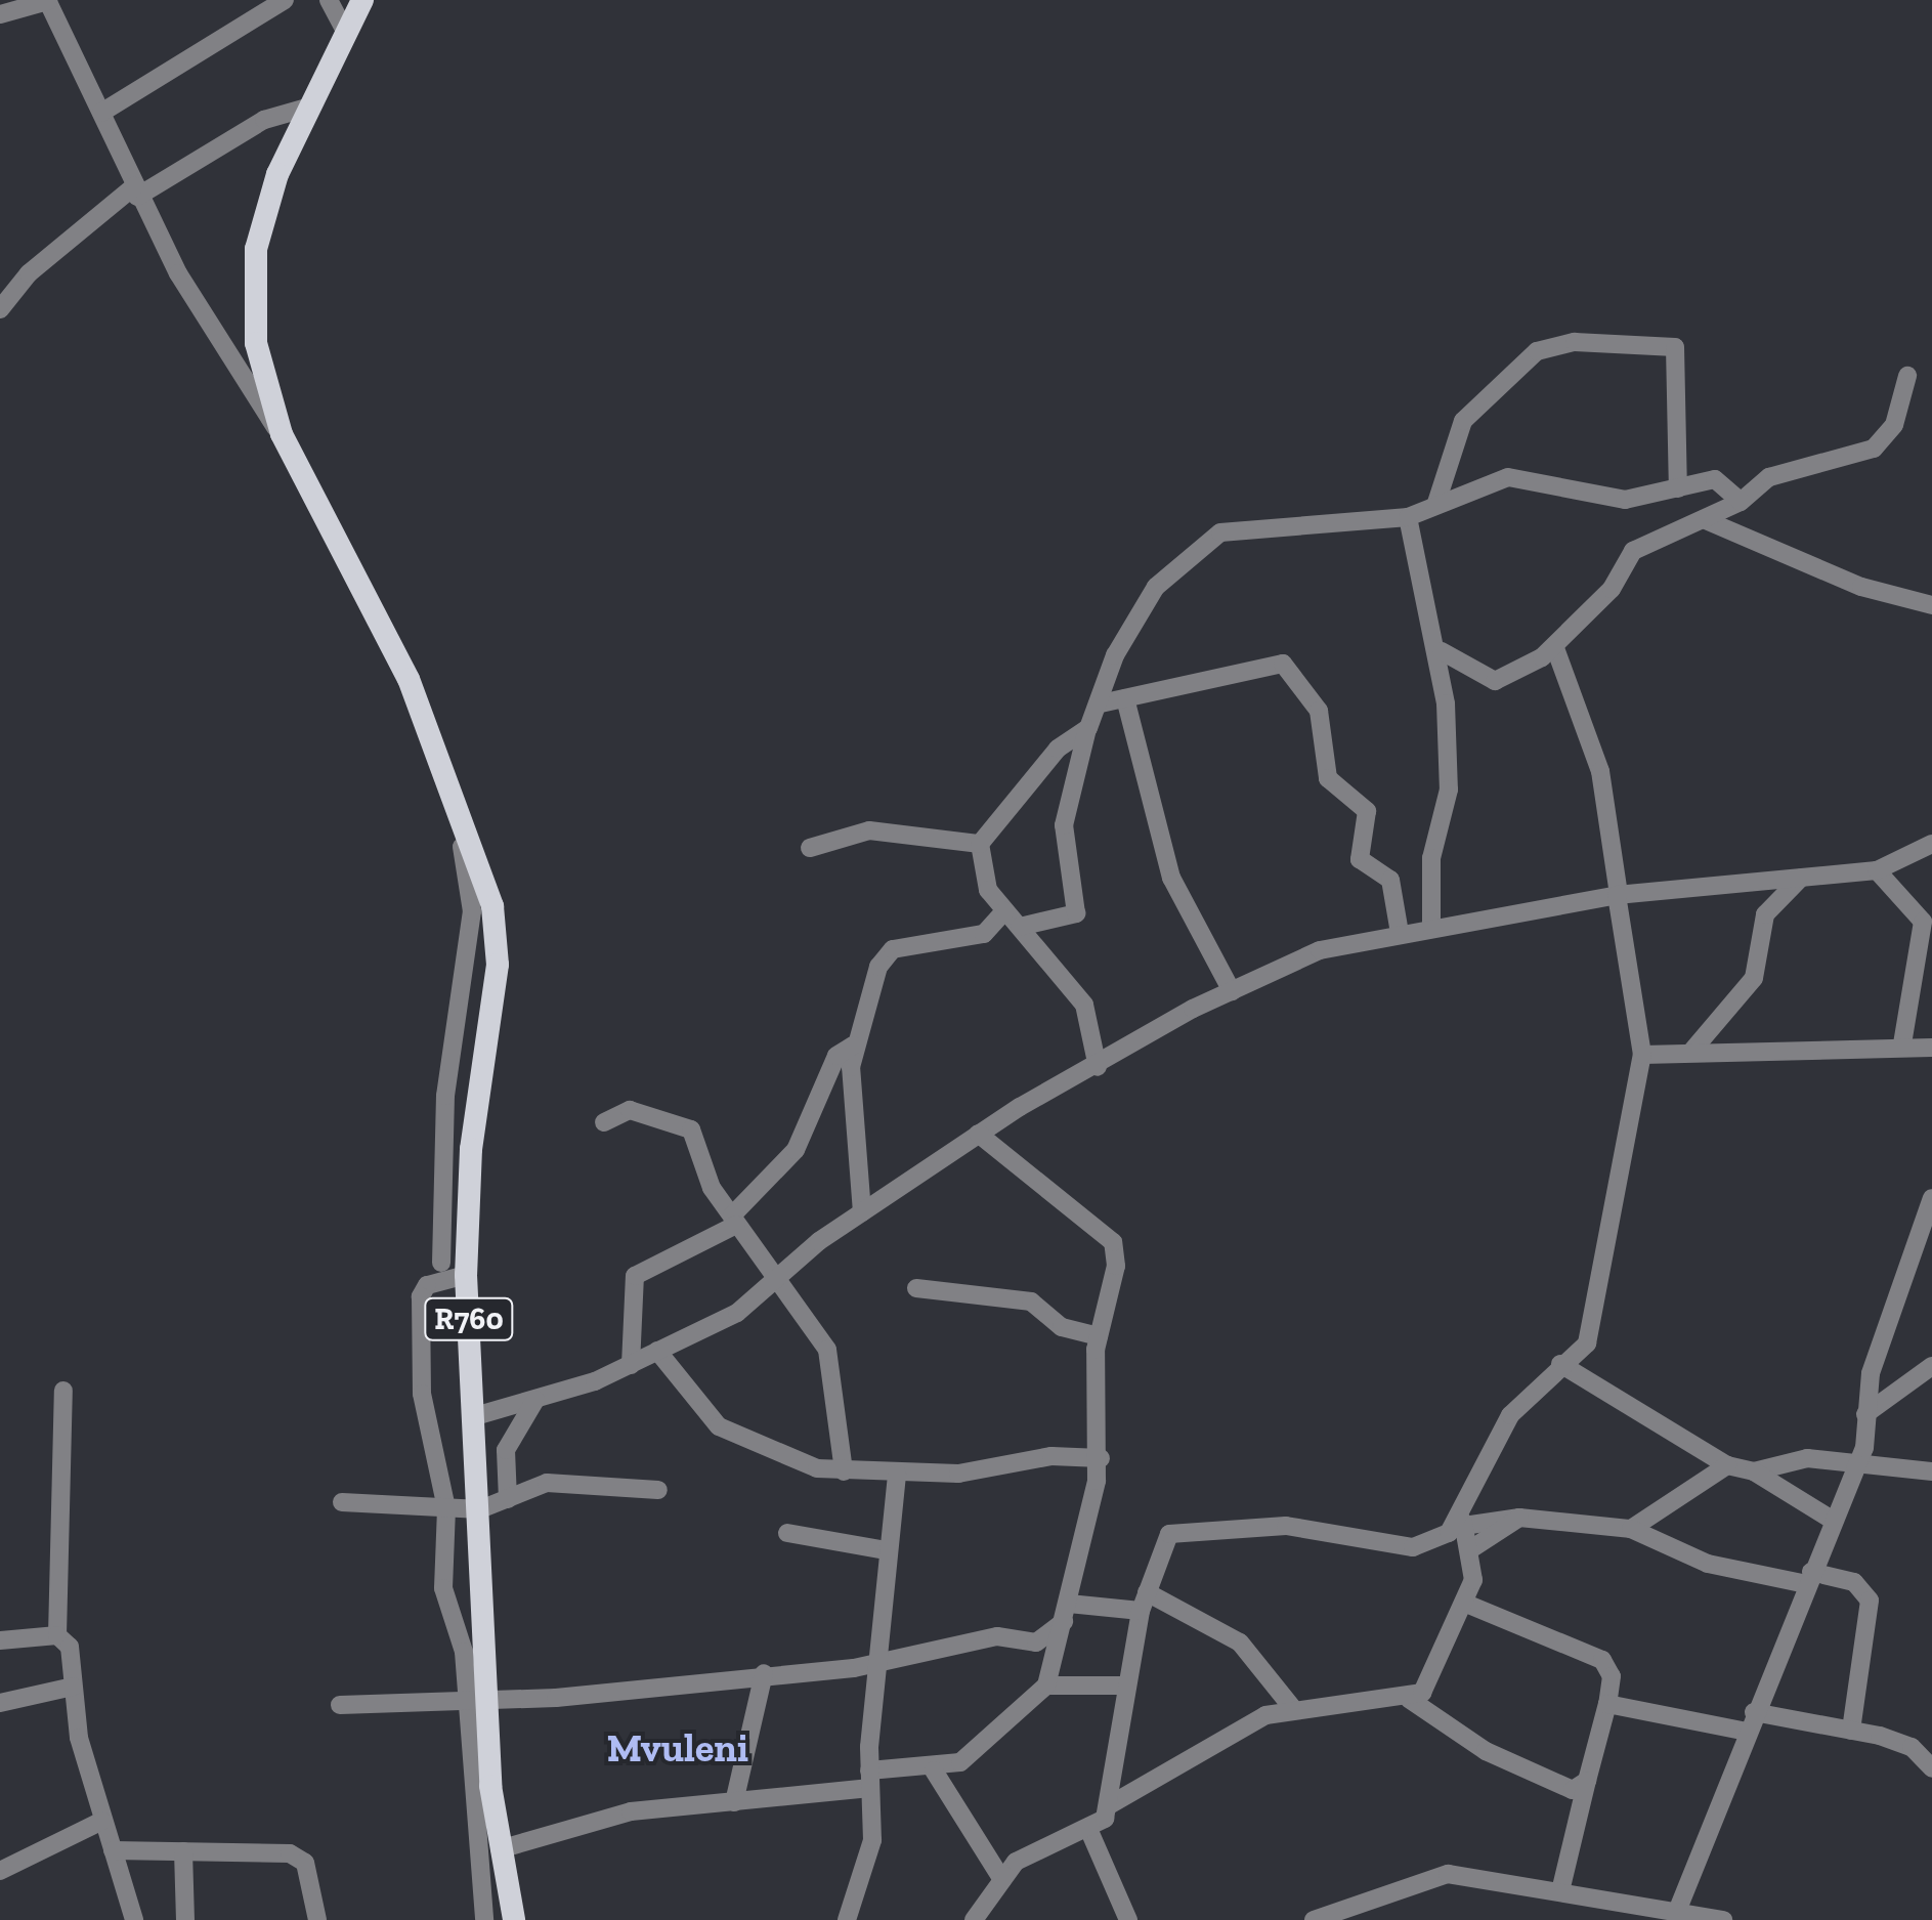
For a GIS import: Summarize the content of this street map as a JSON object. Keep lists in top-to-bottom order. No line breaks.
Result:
{"streets":{"main road":["R760"]},"districts":["Mvuleni"]}
